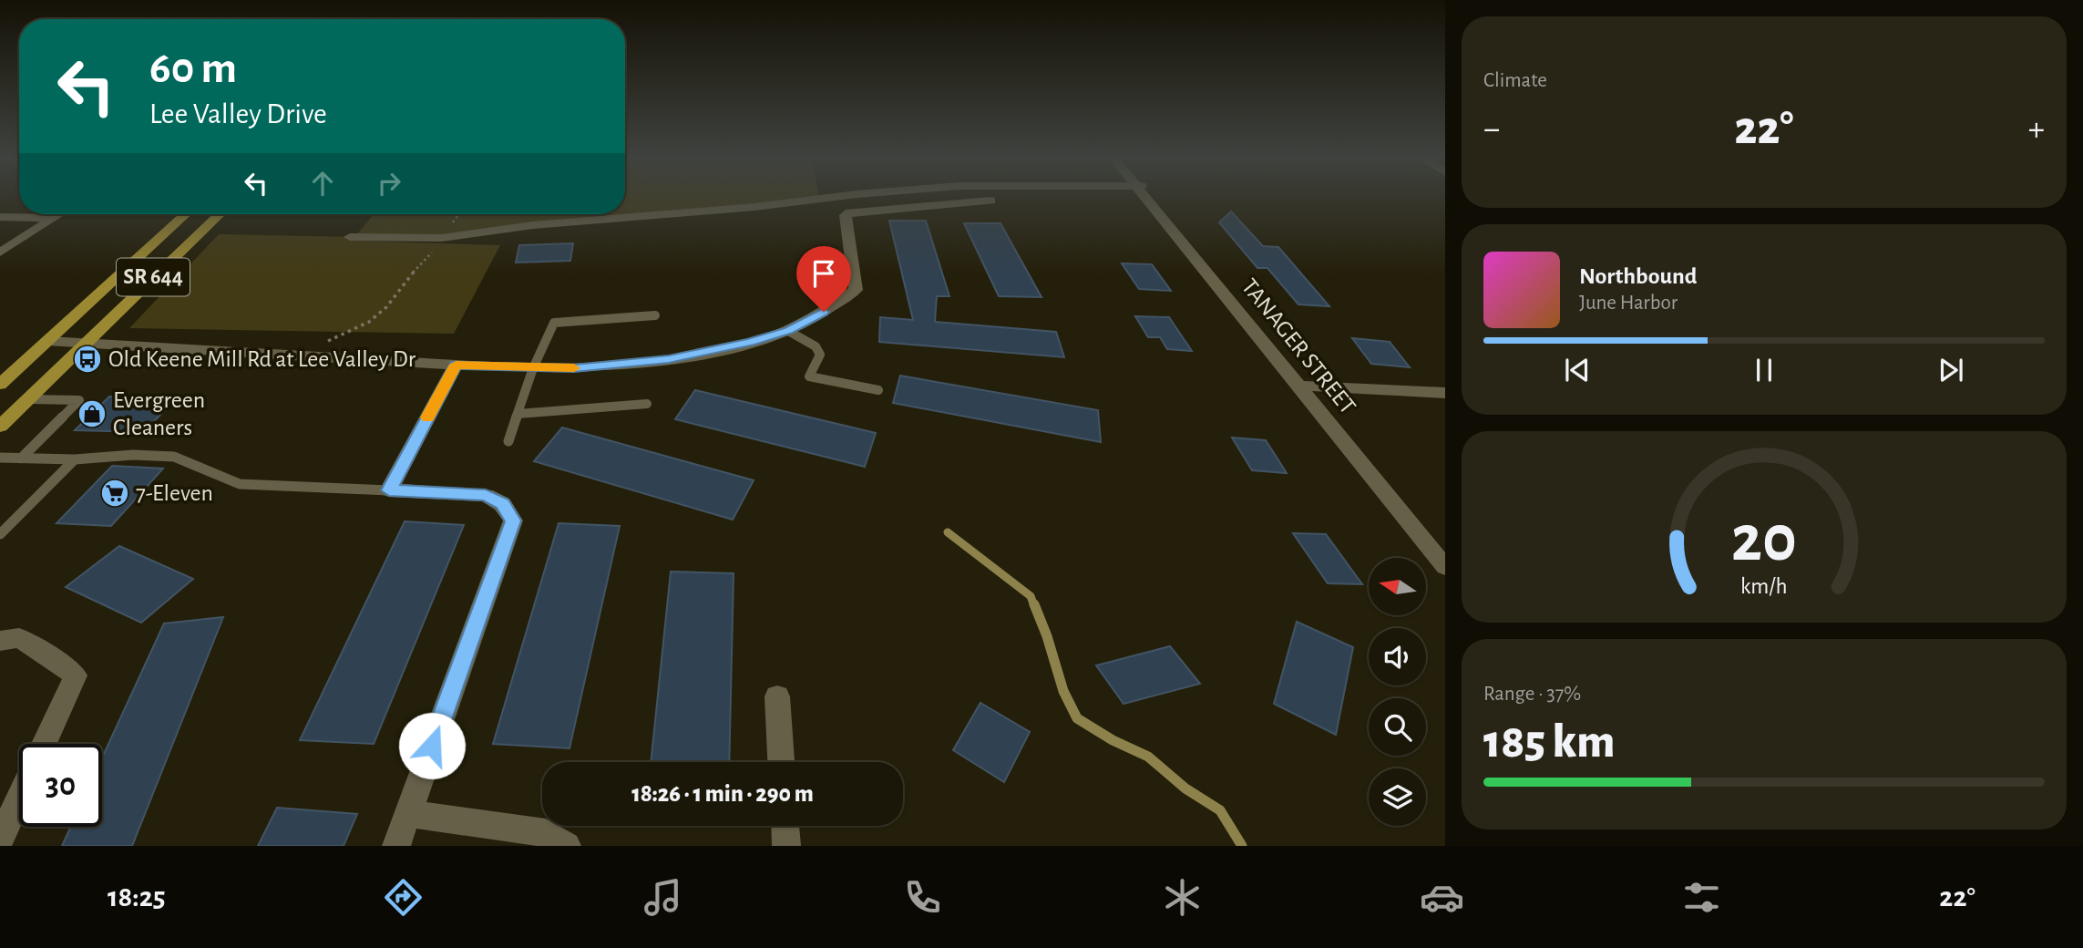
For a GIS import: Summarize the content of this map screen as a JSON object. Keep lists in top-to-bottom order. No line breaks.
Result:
{"streets":{"main road":["SR 644"],"street":["TANAGER STREET"]},"places":{"bus stop":["Old Keene Mill Rd at Lee Valley Dr"],"shop":["Evergreen Cleaners"],"supermarket":["7-Eleven"]},"north":"left","page":{"tile":["Climate",["Range · 37%","185 km"]],"turn":["60 m","Lee Valley Drive"],"heat":["−","22°","+"],"song":["Northbound","June Harbor"],"limit":"30","trip":"18:26 · 1 min · 290 m","tabs":["18:25","22°"],"gauge":["20","km/h"]}}
